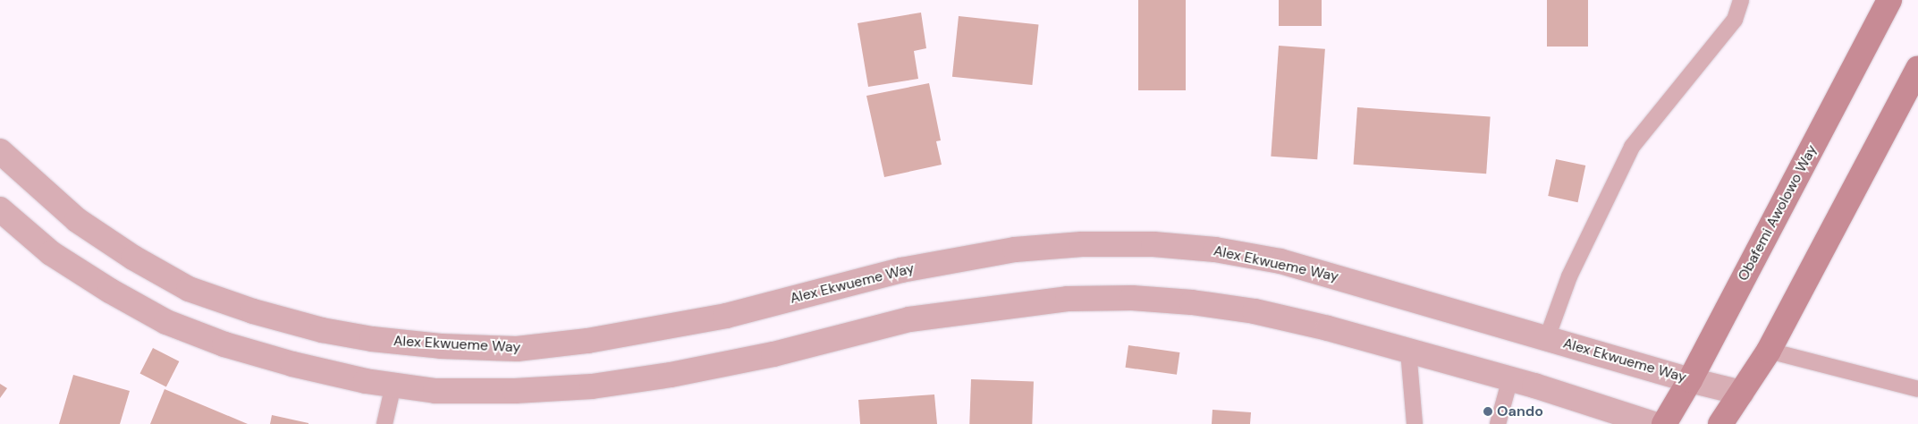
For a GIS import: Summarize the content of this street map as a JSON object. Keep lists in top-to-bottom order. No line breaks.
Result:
{"streets":{"main road":["Obafemi Awolowo Way"],"street":["Alex Ekwueme Way"]},"crossings":[["Obafemi Awolowo Way","Alex Ekwueme Way"]],"places":["Oando"]}
